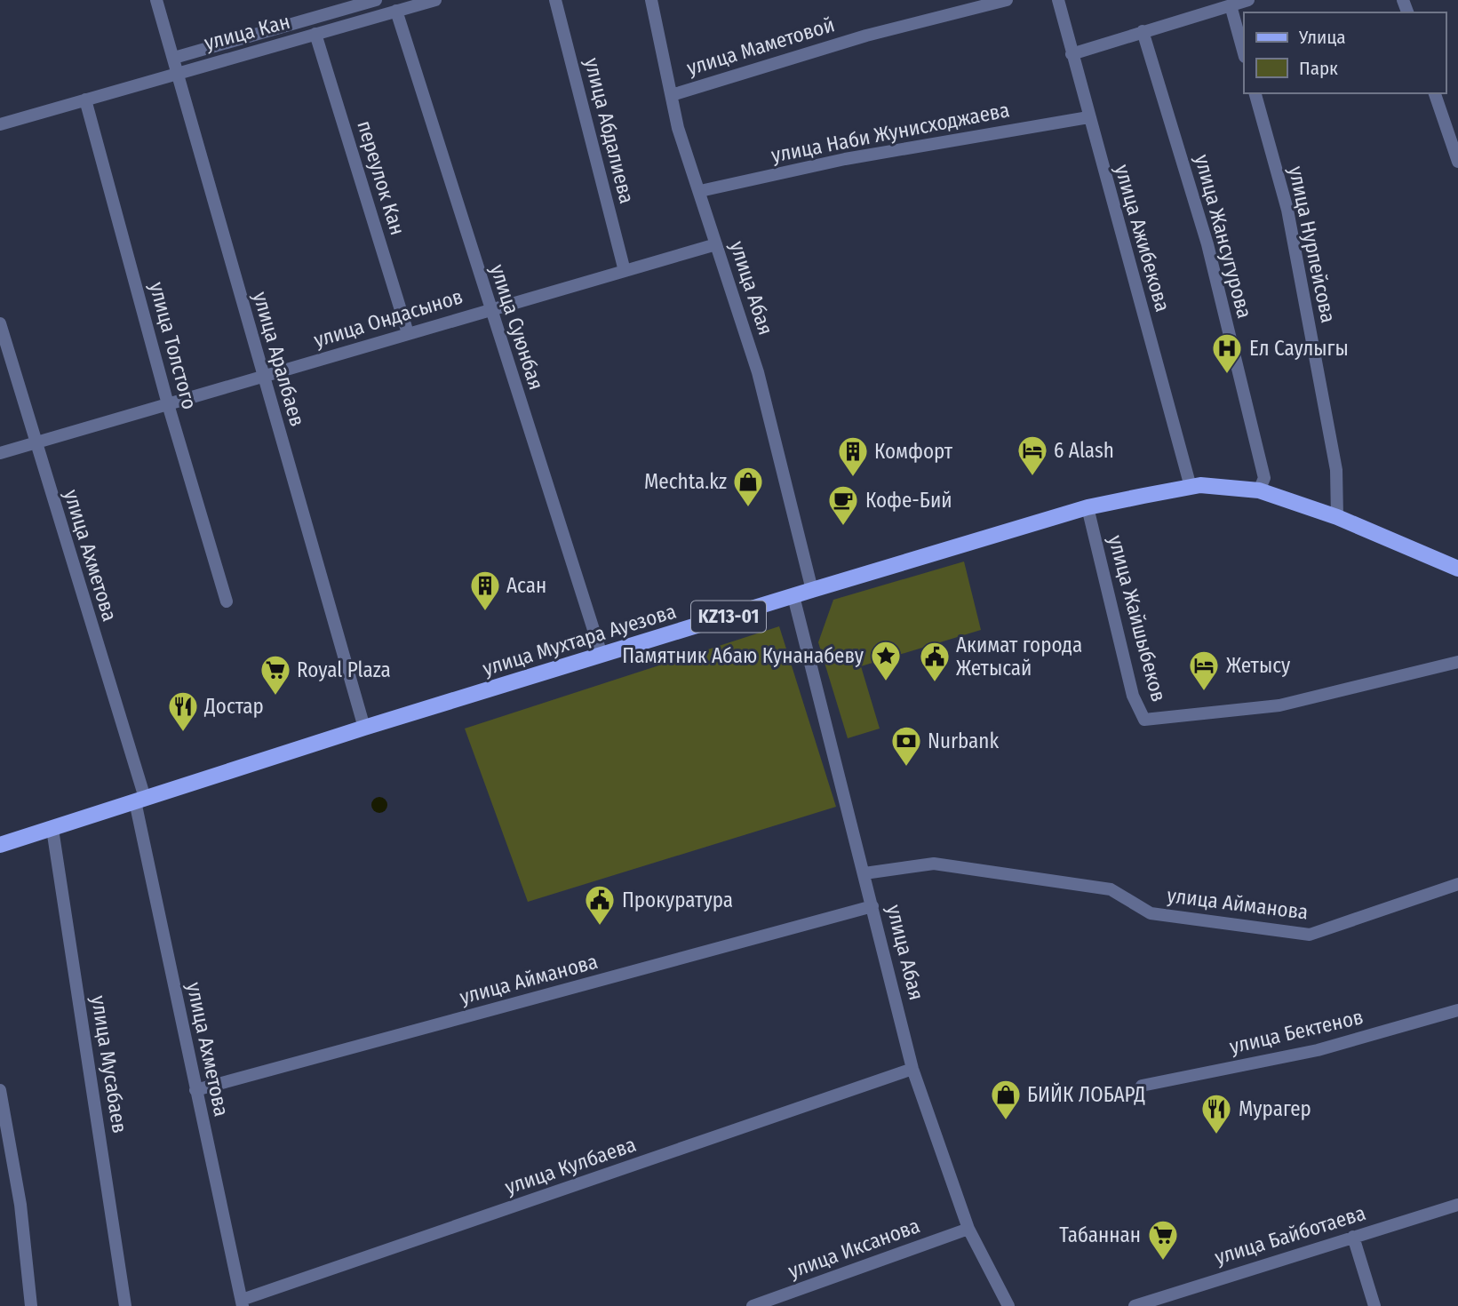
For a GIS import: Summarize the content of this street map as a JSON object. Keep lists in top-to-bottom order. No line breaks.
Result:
{"streets":{"main road":["KZ13-01","улица Мухтара Ауезова"],"street":["улица Кан","улица Маметовой","улица Абдалиева","улица Наби Жунисходжаева","переулок Кан","улица Жансугурова","улица Ажибекова","улица Нурпейсова","улица Абая","улица Ондасынов","улица Суюнбая","улица Толстого","улица Аралбаев","улица Ахметова","улица Жайшыбеков","улица Айманова","улица Бектенов","улица Мусабаев","улица Кулбаева","улица Байботаева","улица Иксанова"]},"crossings":[["улица Кан","переулок Кан"],["улица Кан","улица Суюнбая"],["улица Кан","улица Толстого"],["улица Кан","улица Аралбаев"],["улица Маметовой","улица Абая"],["улица Абдалиева","улица Ондасынов"],["улица Наби Жунисходжаева","улица Ажибекова"],["улица Наби Жунисходжаева","улица Абая"],["переулок Кан","улица Ондасынов"],["улица Жансугурова","улица Мухтара Ауезова"],["улица Ажибекова","улица Мухтара Ауезова"],["улица Нурпейсова","улица Мухтара Ауезова"],["улица Абая","улица Ондасынов"],["улица Абая","улица Мухтара Ауезова"],["улица Абая","улица Айманова"],["улица Абая","улица Кулбаева"],["улица Абая","улица Иксанова"],["улица Ондасынов","улица Суюнбая"],["улица Ондасынов","улица Толстого"],["улица Ондасынов","улица Аралбаев"],["улица Ондасынов","улица Ахметова"],["улица Суюнбая","улица Мухтара Ауезова"],["улица Аралбаев","улица Мухтара Ауезова"],["улица Ахметова","улица Мухтара Ауезова"],["улица Ахметова","улица Айманова"],["улица Ахметова","улица Кулбаева"],["улица Жайшыбеков","улица Мухтара Ауезова"],["улица Мухтара Ауезова","улица Мусабаев"]],"places":{"hospital":["Ел Саулыгы"],"hotel":["6 Alash","Жетысу"],"building":["Комфорт","Асан"],"shop":["Mechta.kz","БИЙК ЛОБАРД"],"cafe":["Кофе-Бий"],"place":["Памятник Абаю Кунанабеву"],"public building":["Акимат города Жетысай","Прокуратура"],"supermarket":["Royal Plaza","Табаннан"],"restaurant":["Достар","Мурагер"],"bank":["Nurbank"]},"legend":["Улица","Парк"]}
